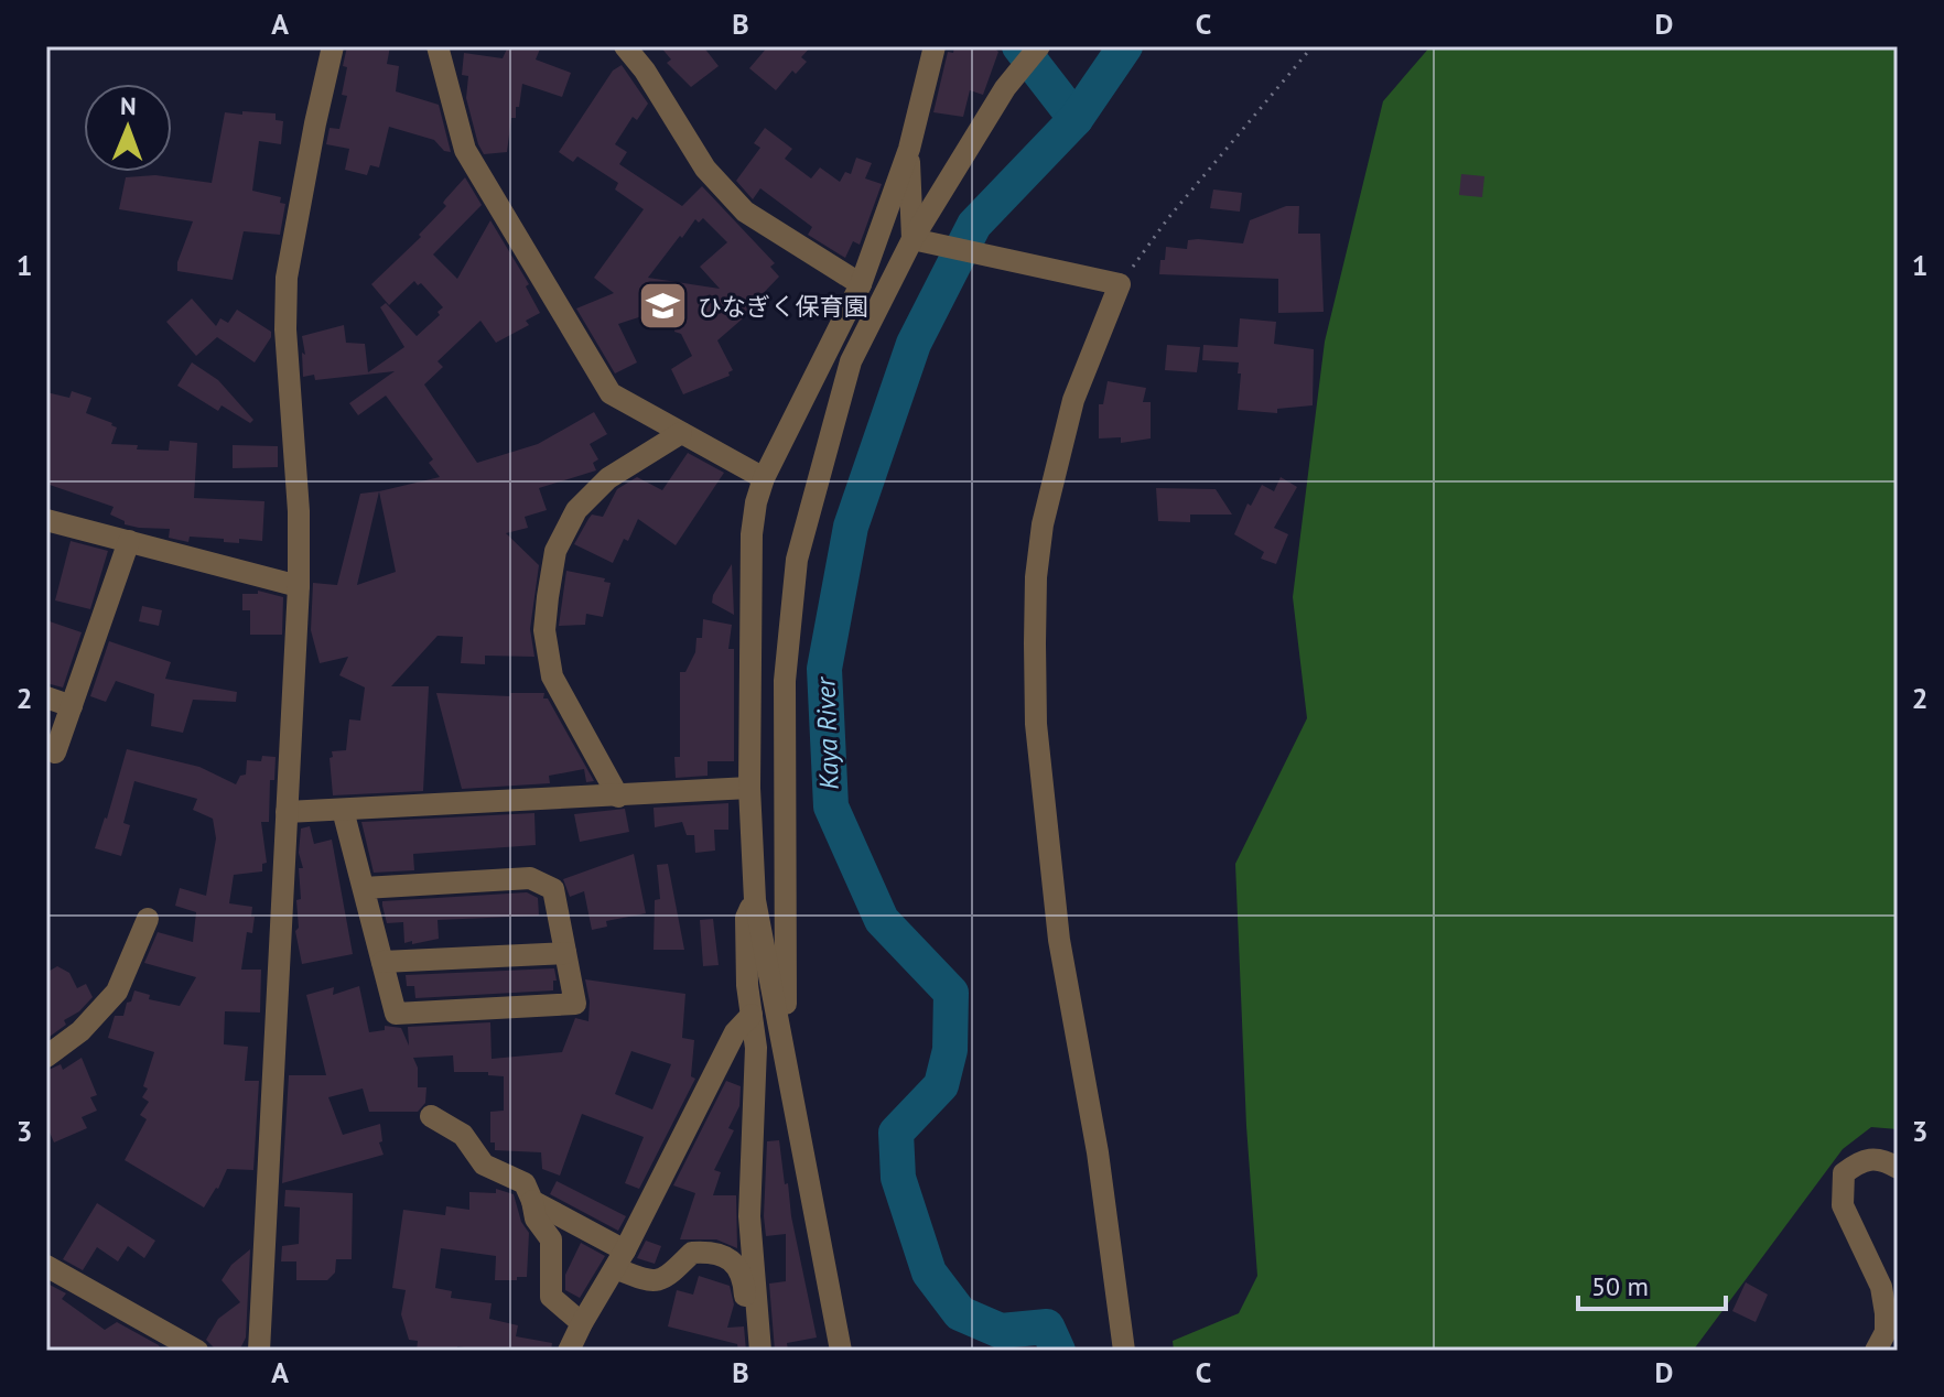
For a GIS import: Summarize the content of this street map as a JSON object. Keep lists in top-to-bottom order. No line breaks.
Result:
{"water":["Kaya River"],"places":{"school or university":["ひなぎく保育園"]},"scale_bar":"50 m","north":"top","grid":{"columns":["A","B","C","D"],"rows":["1","2","3"]}}
